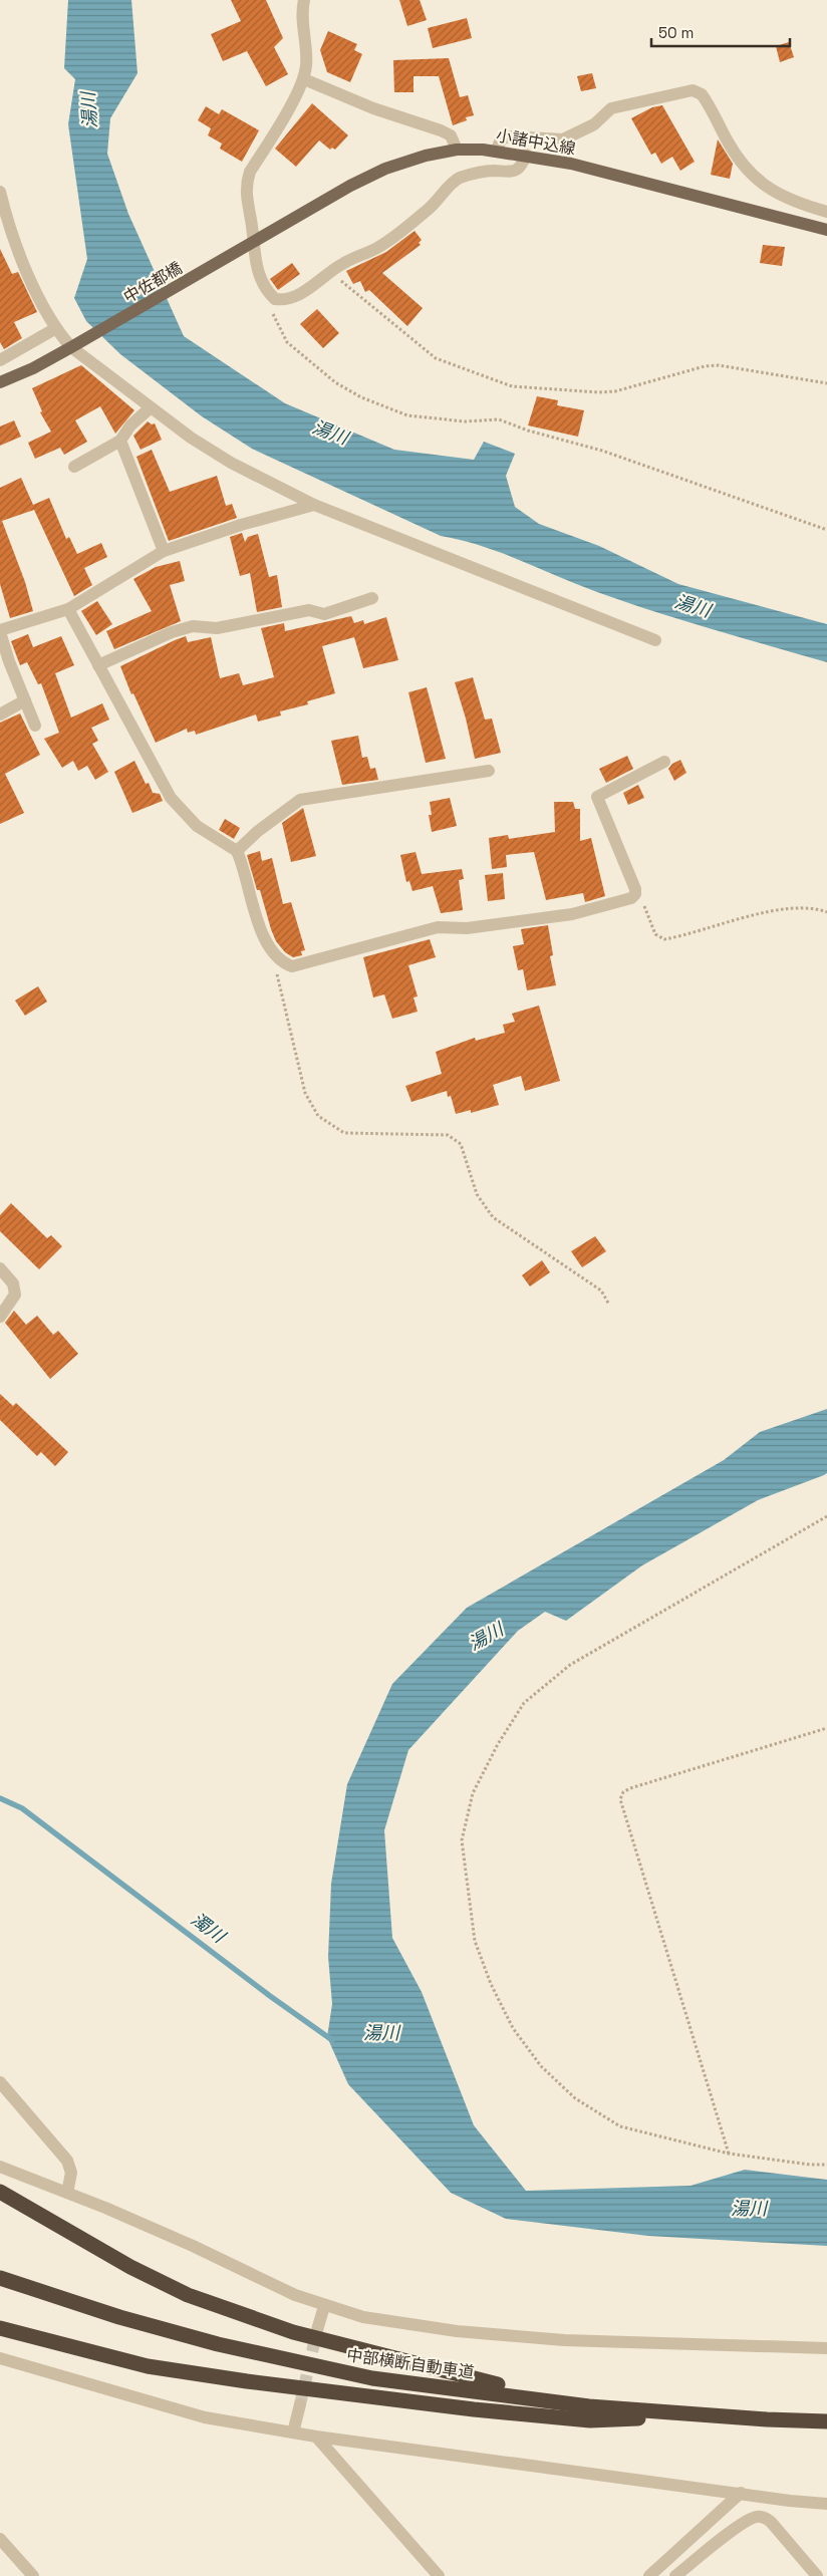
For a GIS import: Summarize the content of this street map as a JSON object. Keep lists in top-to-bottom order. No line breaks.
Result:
{"streets":{"highway":["中部横断自動車道"],"main road":["小諸中込線","中佐都橋"]},"crossings":[["小諸中込線","中佐都橋"]],"water":["湯川","濁川"],"scale_bar":"50 m"}
